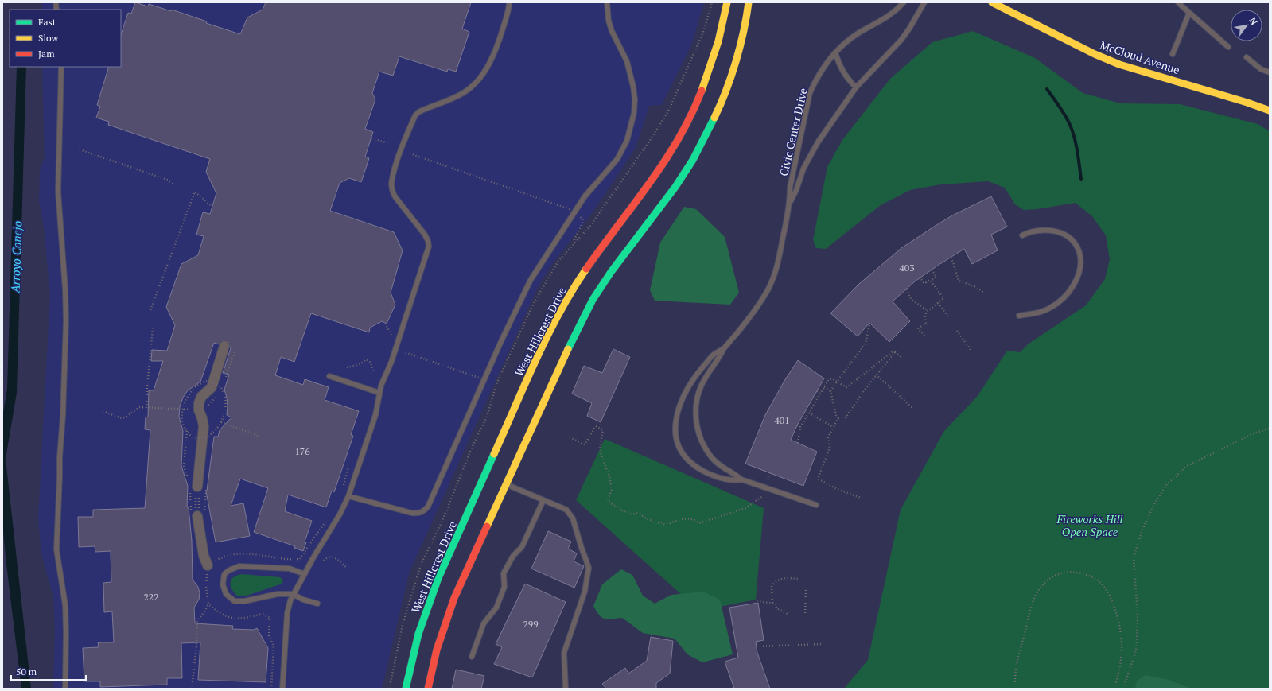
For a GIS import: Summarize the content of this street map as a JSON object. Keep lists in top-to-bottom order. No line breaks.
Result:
{"streets":{"main road":["McCloud Avenue","West Hillcrest Drive"],"lane":["Civic Center Drive"]},"water":["Arroyo Conejo"],"parks":["Fireworks Hill Open Space"],"house_numbers":["403","401","176","222","299"],"legend":["Fast","Slow","Jam"],"scale_bar":"50 m","north":"top right"}
